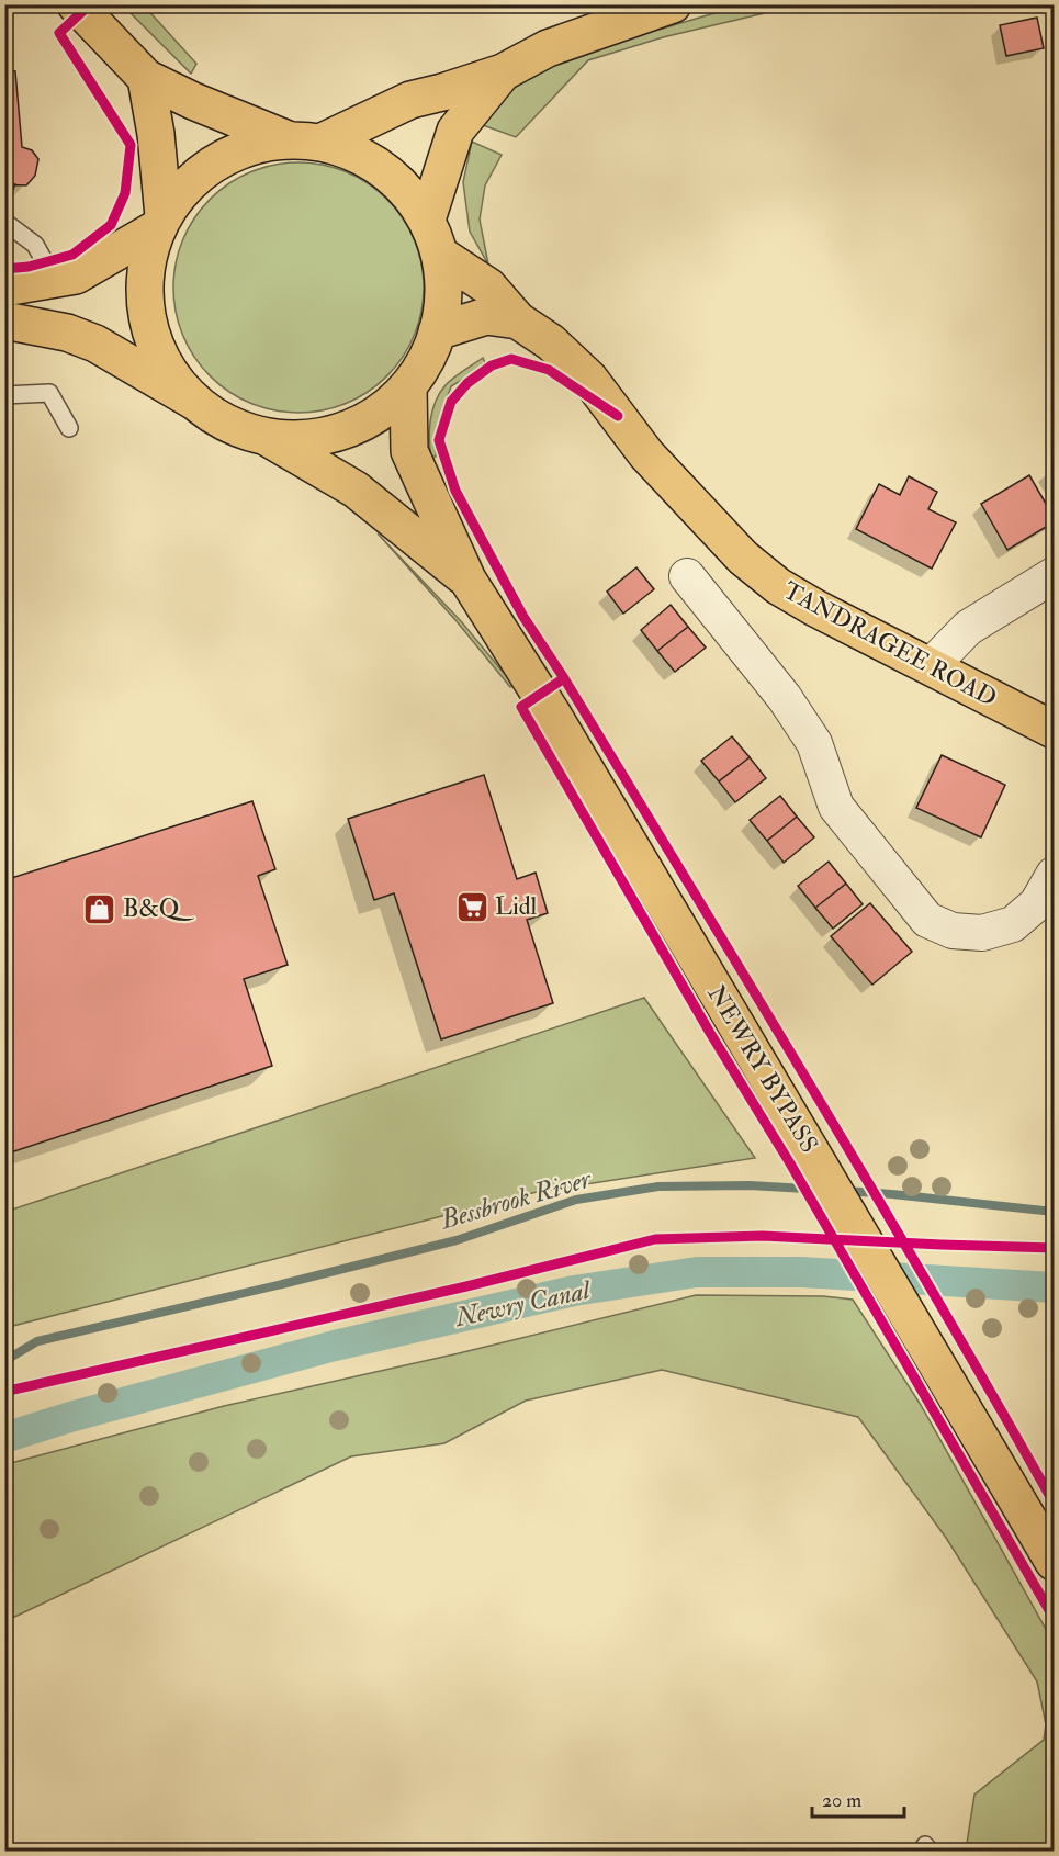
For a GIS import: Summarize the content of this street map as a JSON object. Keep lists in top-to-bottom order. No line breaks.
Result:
{"streets":{"main road":["TANDRAGEE ROAD","NEWRY BYPASS"]},"water":["Bessbrook River","Newry Canal"],"places":{"supermarket":["Lidl"],"shop":["B&Q"]},"scale_bar":"20 m"}
